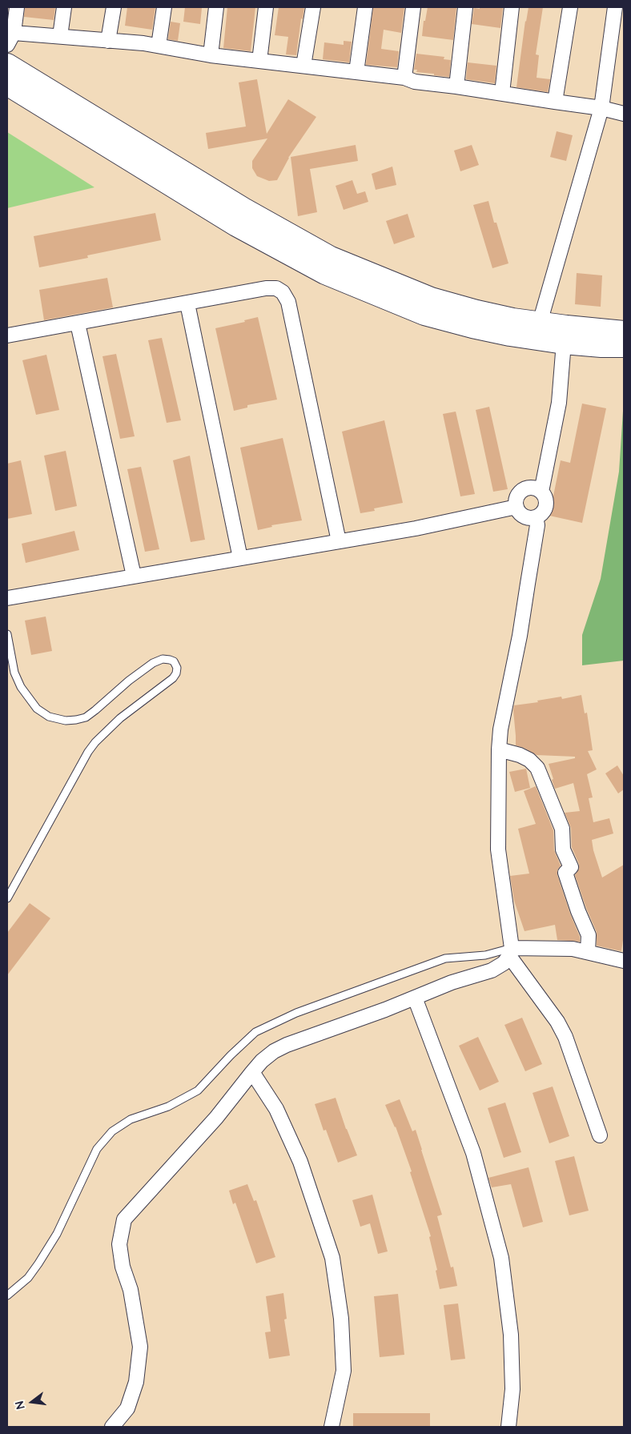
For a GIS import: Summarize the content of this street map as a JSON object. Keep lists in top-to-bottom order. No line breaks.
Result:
{"north":"left"}
